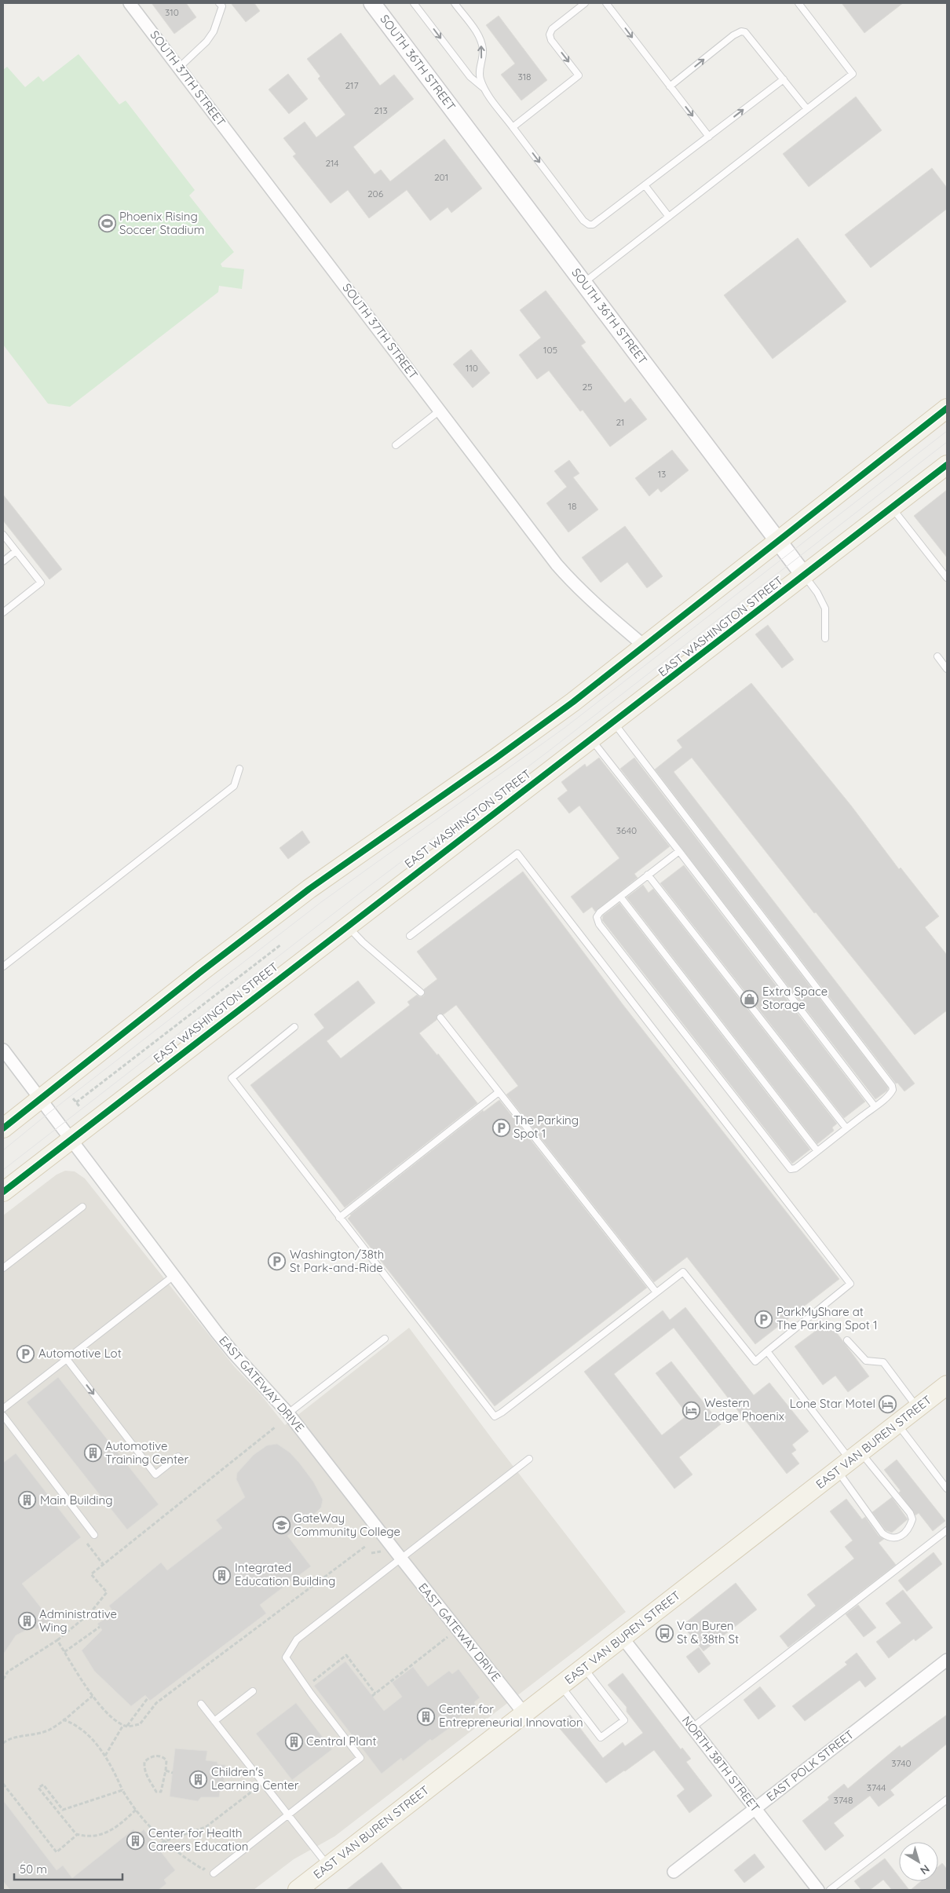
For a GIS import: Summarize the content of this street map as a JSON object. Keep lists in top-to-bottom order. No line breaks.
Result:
{"streets":{"main road":["EAST WASHINGTON STREET","EAST VAN BUREN STREET"],"street":["SOUTH 36TH STREET","SOUTH 37TH STREET","EAST GATEWAY DRIVE","NORTH 38TH STREET","EAST POLK STREET"]},"crossings":[["SOUTH 36TH STREET","EAST WASHINGTON STREET"],["EAST WASHINGTON STREET","EAST GATEWAY DRIVE"],["EAST GATEWAY DRIVE","EAST VAN BUREN STREET"],["EAST VAN BUREN STREET","NORTH 38TH STREET"],["NORTH 38TH STREET","EAST POLK STREET"]],"places":{"sports":["Phoenix Rising Soccer Stadium"],"shop":["Extra Space Storage"],"parking":["The Parking Spot 1","Washington/38th St Park-and-Ride","ParkMyShare at The Parking Spot 1","Automotive Lot"],"hotel":["Lone Star Motel","Western Lodge Phoenix"],"building":["Automotive Training Center","Main Building","Integrated Education Building","Administrative Wing","Center for Entrepreneurial Innovation","Central Plant","Children's Learning Center","Center for Health Careers Education"],"school or university":["GateWay Community College"],"bus stop":["Van Buren St & 38th St"]},"house_numbers":["310","318","217","213","214","201","206","105","110","25","21","13","18","3640","3740","3744","3748"],"scale_bar":"50 m","north":"bottom right"}
